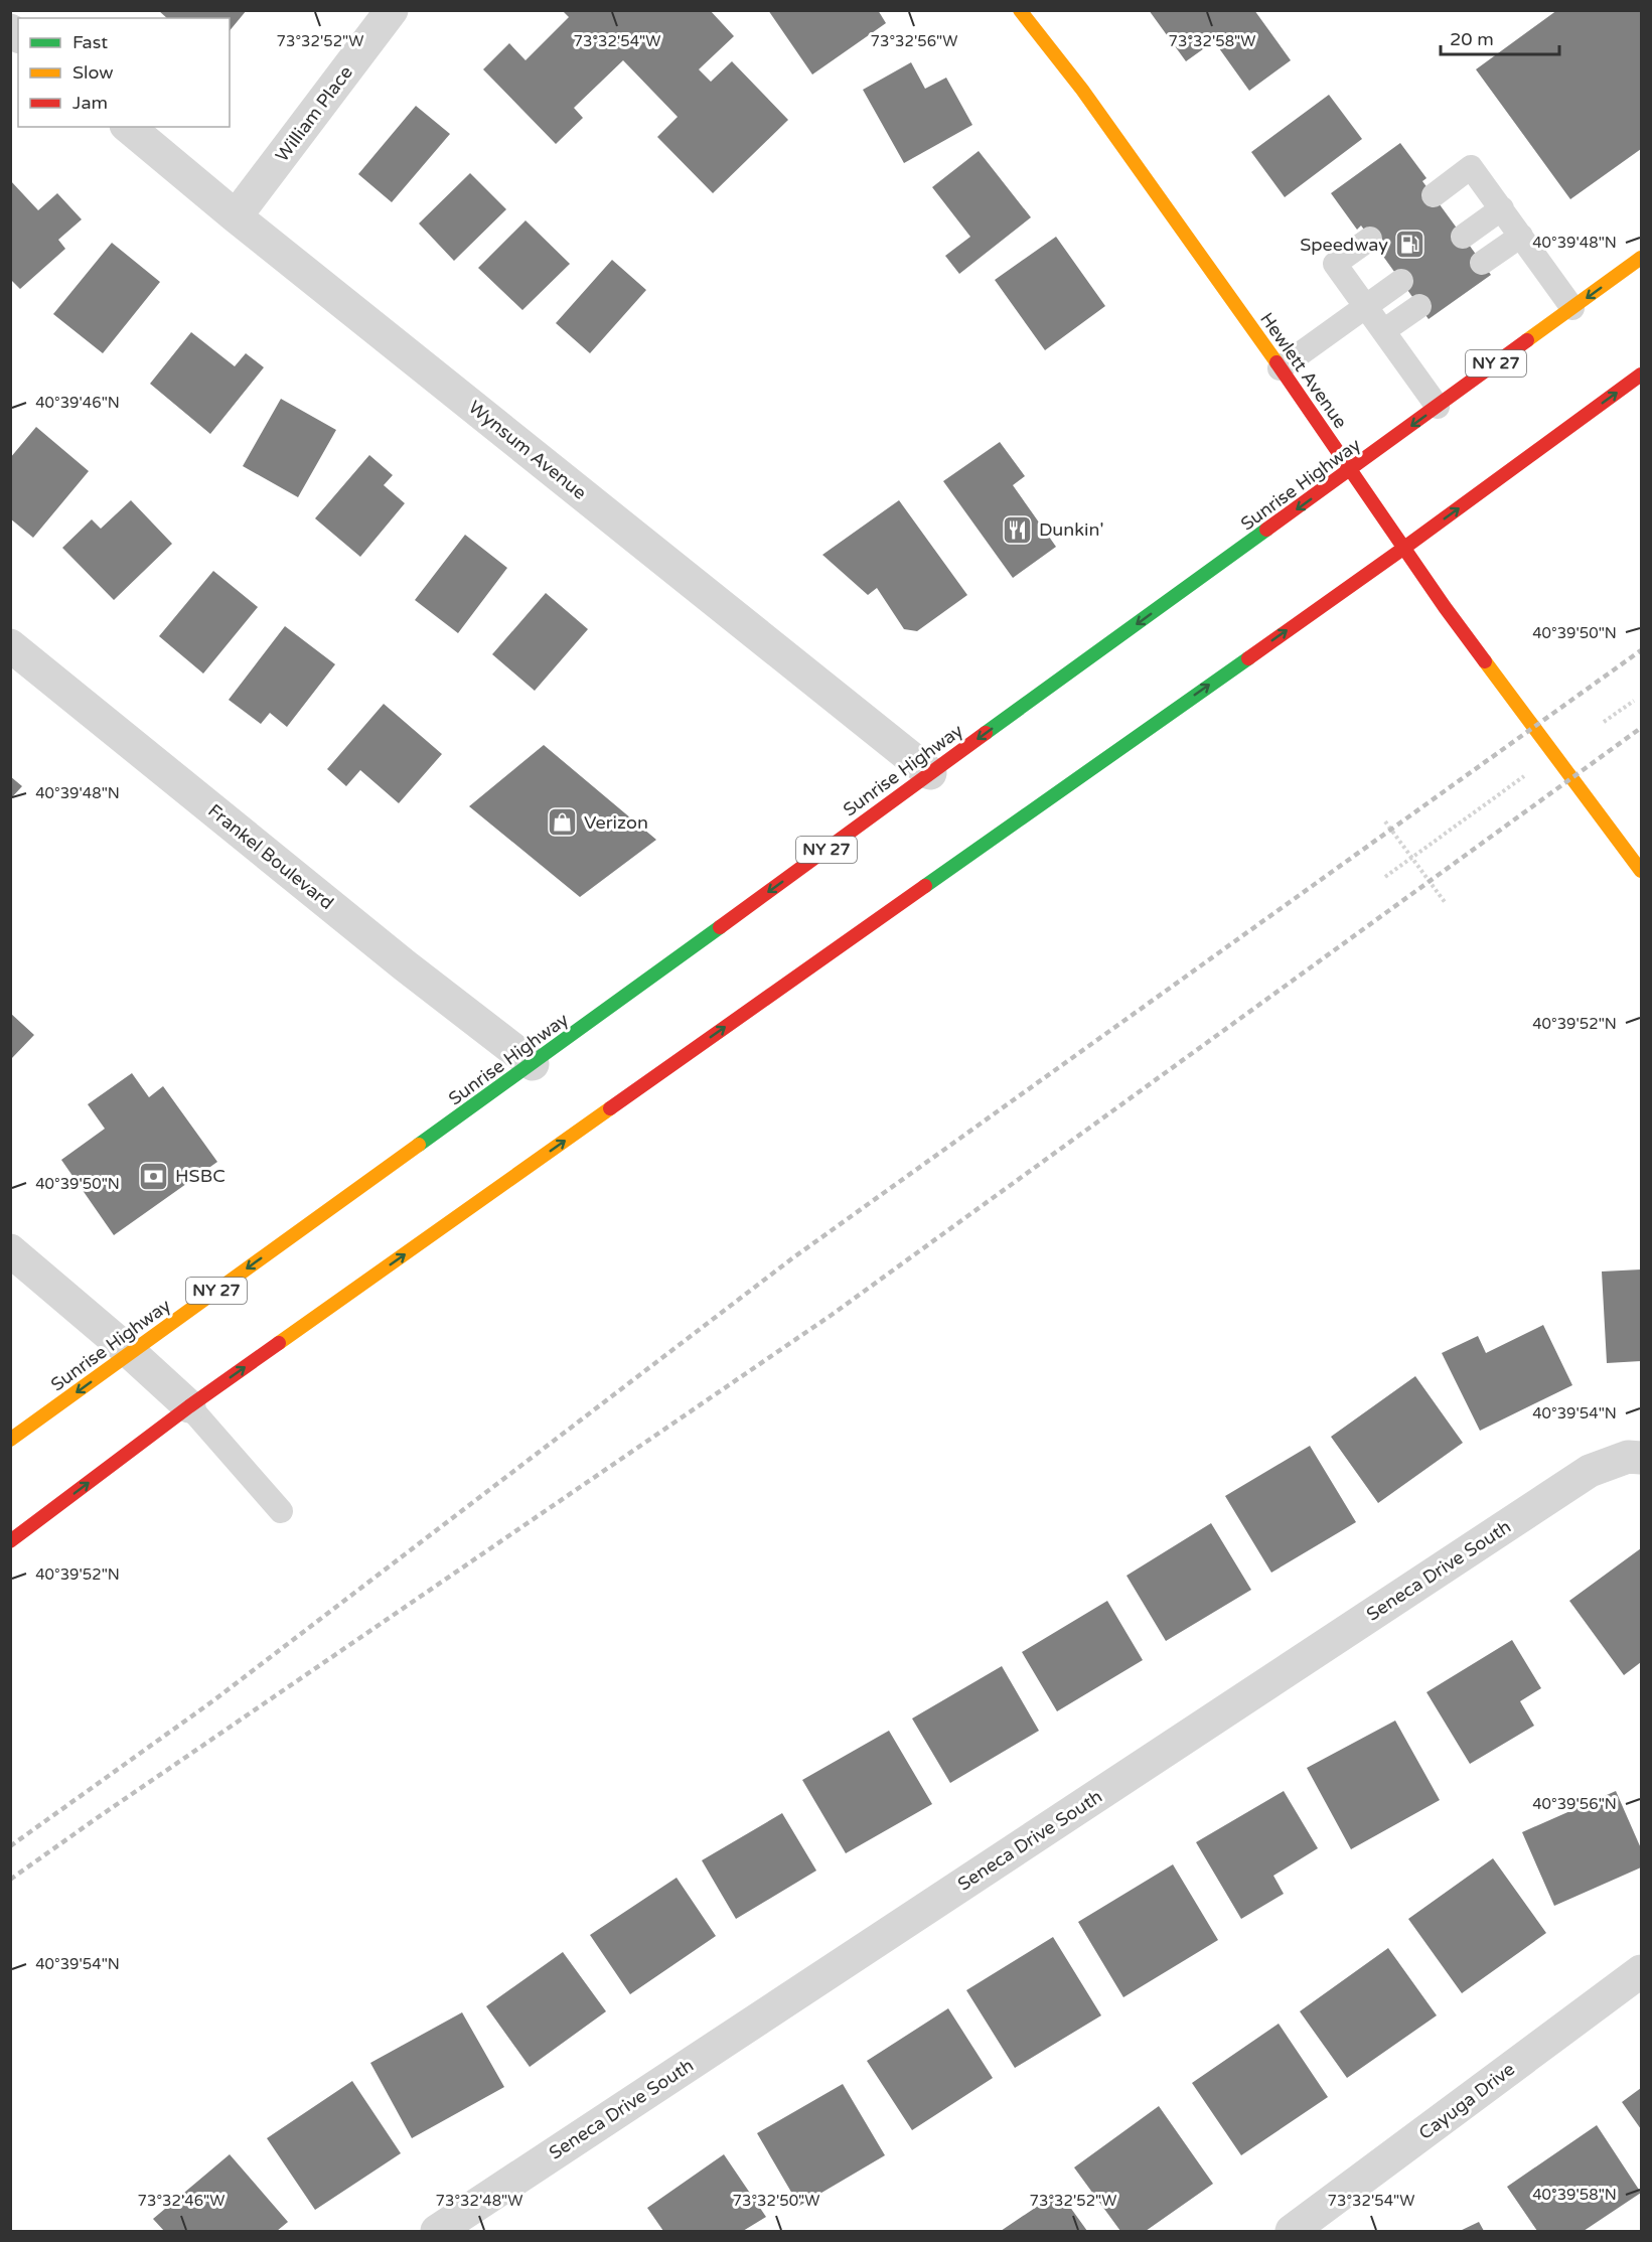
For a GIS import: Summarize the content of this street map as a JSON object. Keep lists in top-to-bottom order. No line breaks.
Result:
{"streets":{"main road":["NY 27","Hewlett Avenue","Sunrise Highway"],"street":["William Place","Wynsum Avenue","Frankel Boulevard","Seneca Drive South","Cayuga Drive"]},"crossings":[["William Place","Wynsum Avenue"],["Hewlett Avenue","Sunrise Highway"],["Wynsum Avenue","Sunrise Highway"],["Sunrise Highway","Frankel Boulevard"]],"places":{"fuel station":["Speedway"],"restaurant":["Dunkin'"],"shop":["Verizon"],"bank":["HSBC"]},"legend":["Fast","Slow","Jam"],"scale_bar":"20 m","coordinates":["73°32'52\"W","73°32'54\"W","73°32'56\"W","73°32'58\"W","40°39'48\"N","40°39'46\"N","40°39'50\"N","40°39'52\"N","40°39'54\"N","40°39'56\"N","40°39'58\"N","73°32'46\"W","73°32'48\"W","73°32'50\"W"]}
